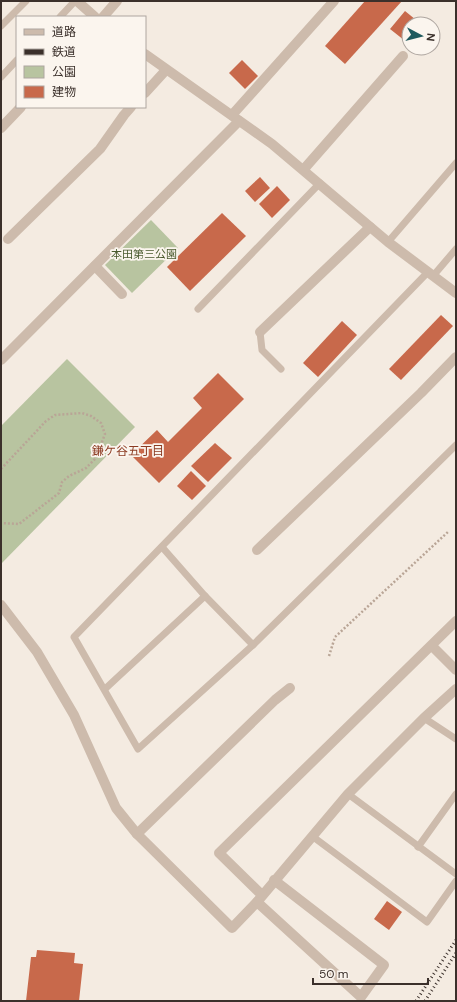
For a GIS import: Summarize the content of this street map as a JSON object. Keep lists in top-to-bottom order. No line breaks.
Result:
{"districts":["鎌ケ谷五丁目"],"parks":["本田第三公園"],"legend":["道路","鉄道","公園","建物"],"scale_bar":"50 m","north":"right"}
